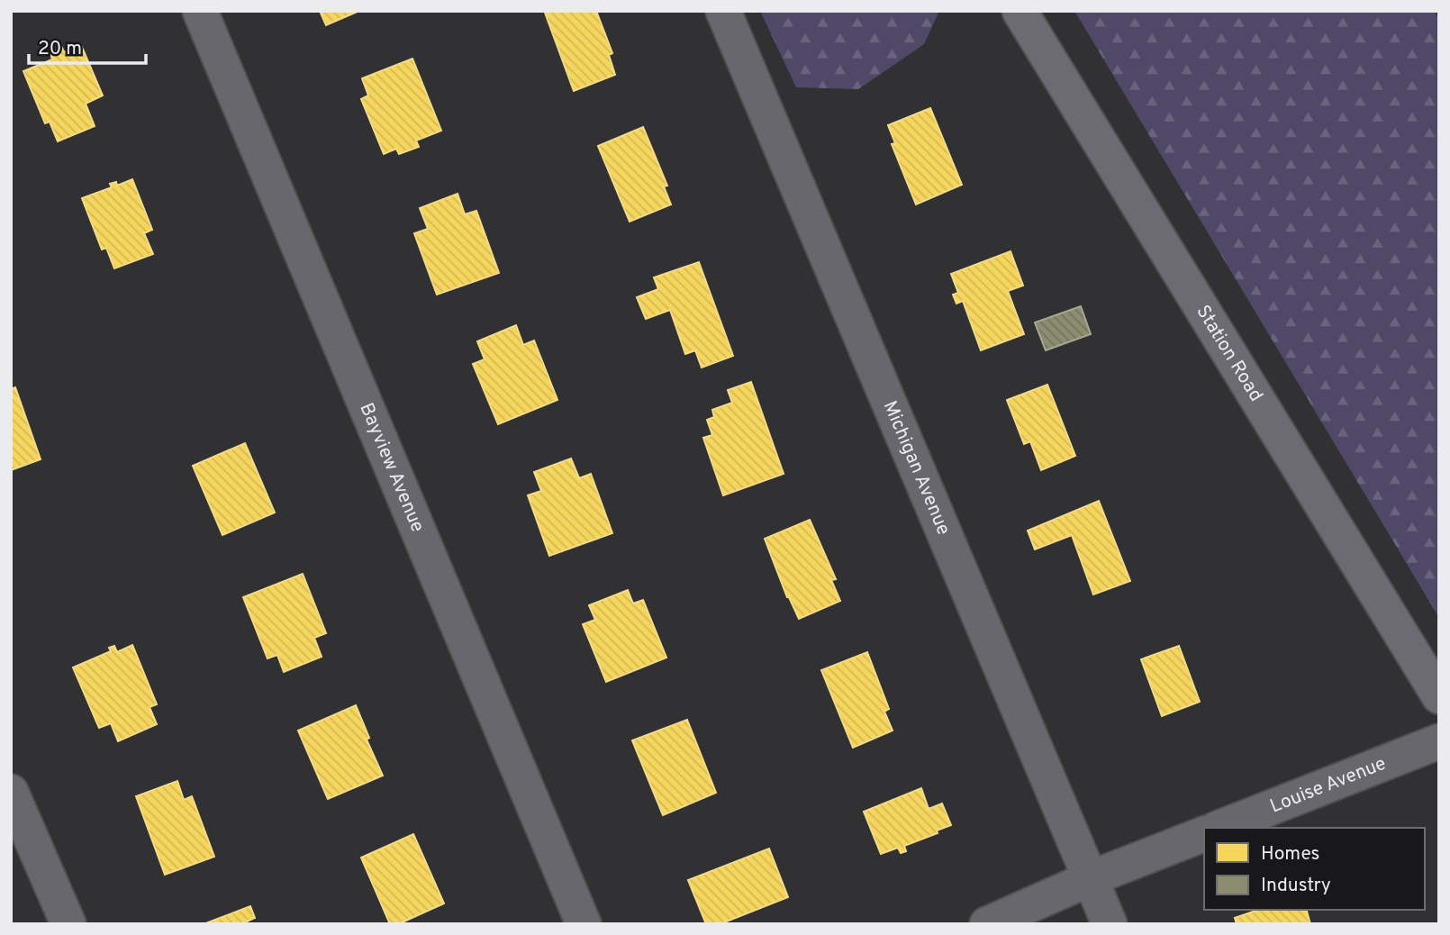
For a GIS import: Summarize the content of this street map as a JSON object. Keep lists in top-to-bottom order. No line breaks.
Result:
{"streets":{"main road":["Station Road"],"street":["Bayview Avenue","Michigan Avenue","Louise Avenue"]},"legend":["Homes","Industry"],"scale_bar":"20 m"}
